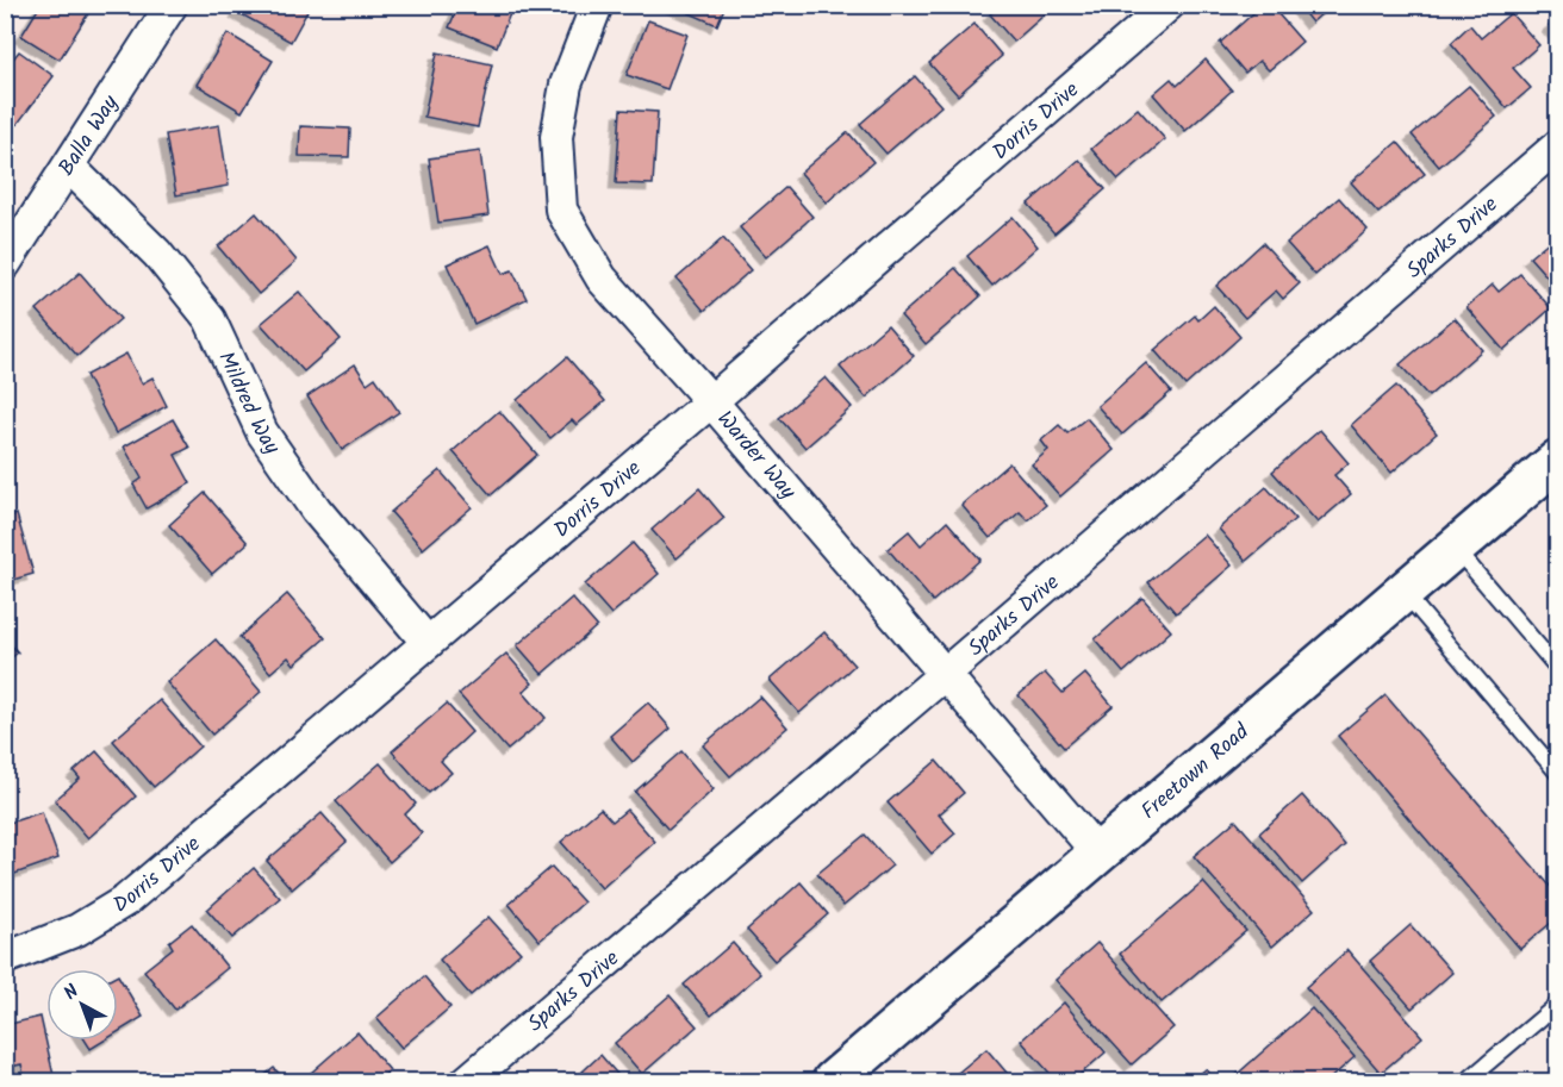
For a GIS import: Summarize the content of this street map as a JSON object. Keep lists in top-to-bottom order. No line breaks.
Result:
{"streets":{"street":["Dorris Drive","Balla Way","Sparks Drive","Mildred Way","Warder Way","Freetown Road"]},"crossings":[["Dorris Drive","Mildred Way"],["Dorris Drive","Warder Way"],["Balla Way","Mildred Way"],["Sparks Drive","Warder Way"],["Warder Way","Freetown Road"]],"north":"top left"}
